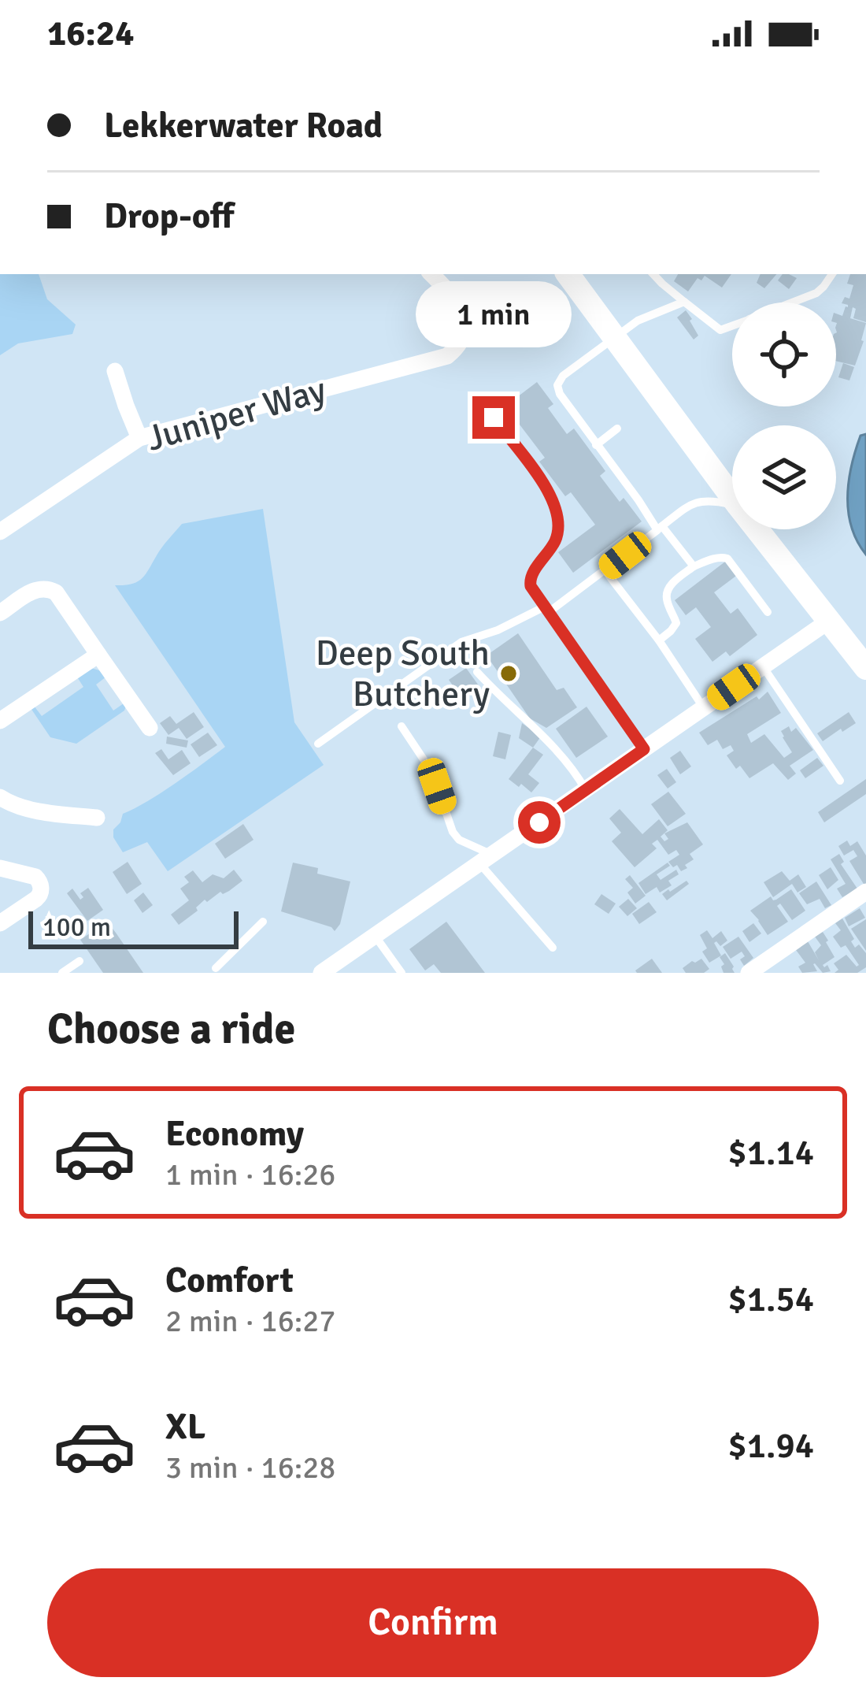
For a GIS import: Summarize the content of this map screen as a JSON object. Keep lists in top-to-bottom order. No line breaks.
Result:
{"streets":{"street":["Juniper Way"]},"places":["Deep South Butchery"],"scale_bar":"100 m","page":{"status":"16:24","banner":["Lekkerwater Road","Drop-off"],"bubble":"1 min","scale":"100 m","heading":"Choose a ride","list":[{"name":"Economy","note":"1 min · 16:26","value":"$1.14"},{"name":"Comfort","note":"2 min · 16:27","value":"$1.54"},{"name":"XL","note":"3 min · 16:28","value":"$1.94"}],"buttons":"Confirm"}}
